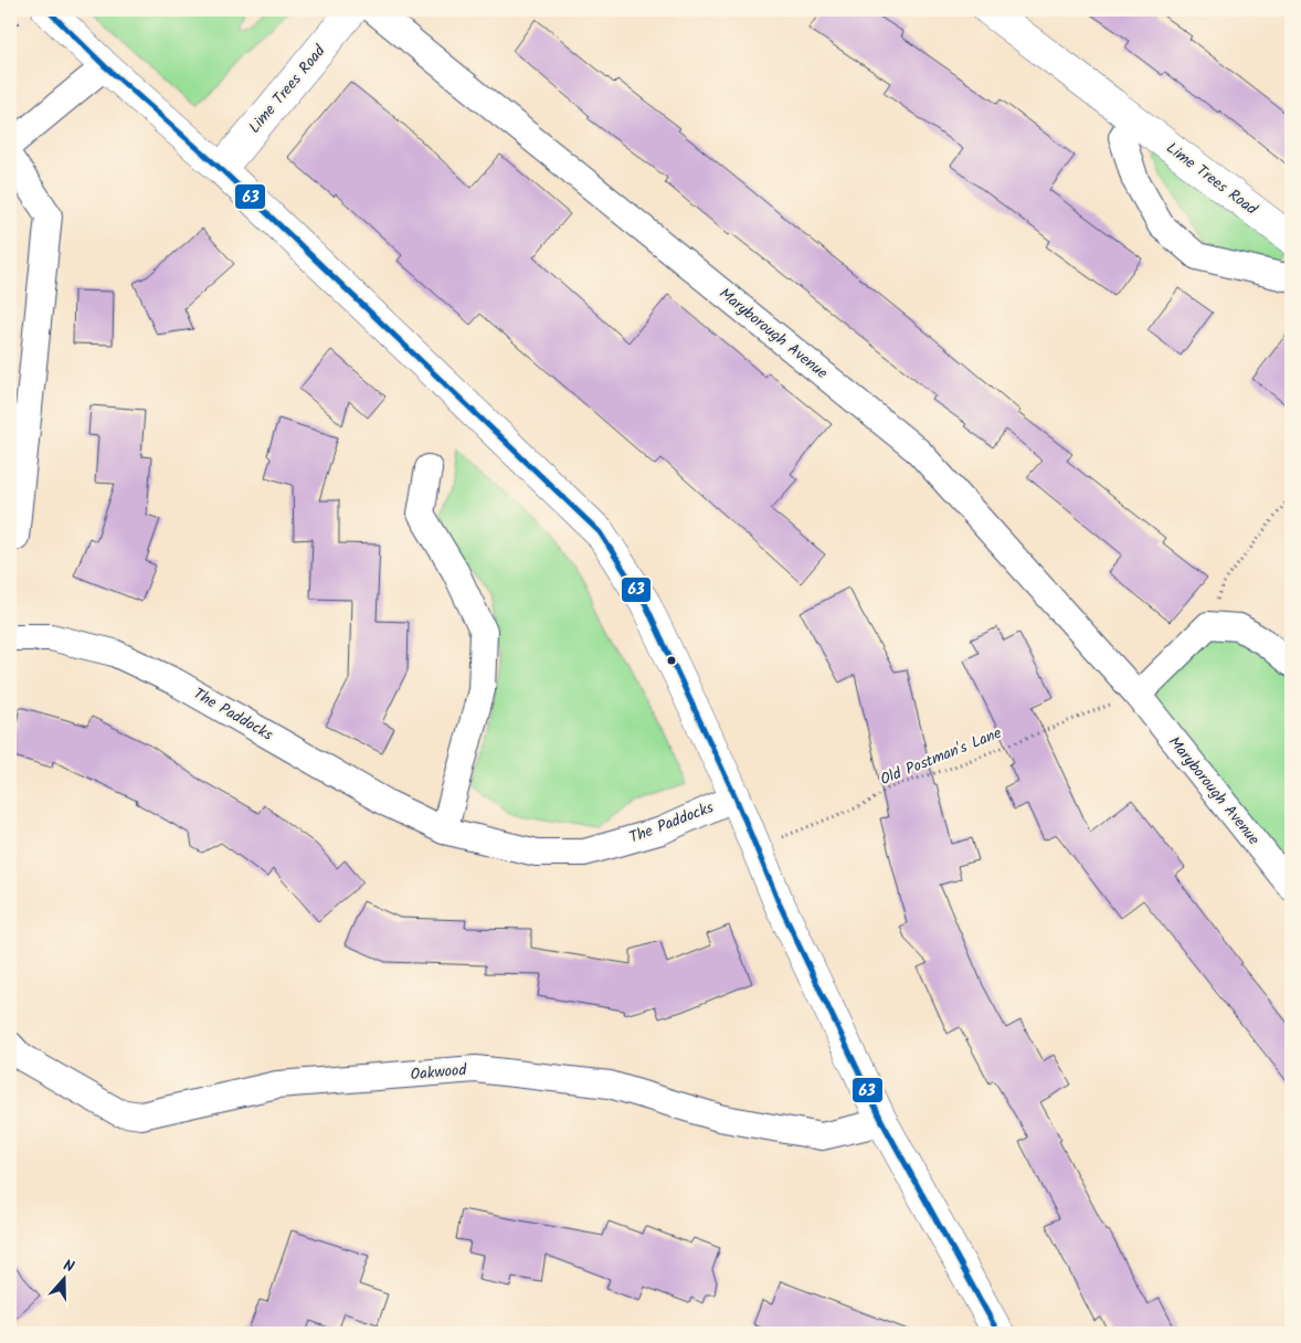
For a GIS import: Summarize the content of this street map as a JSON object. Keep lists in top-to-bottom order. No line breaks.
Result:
{"streets":{"street":["Lime Trees Road","Maryborough Avenue","The Paddocks","Oakwood"],"path":["Old Postman's Lane"]},"crossings":[["Maryborough Avenue","Old Postman's Lane"]],"lines":["transit line 63"],"north":"top"}
